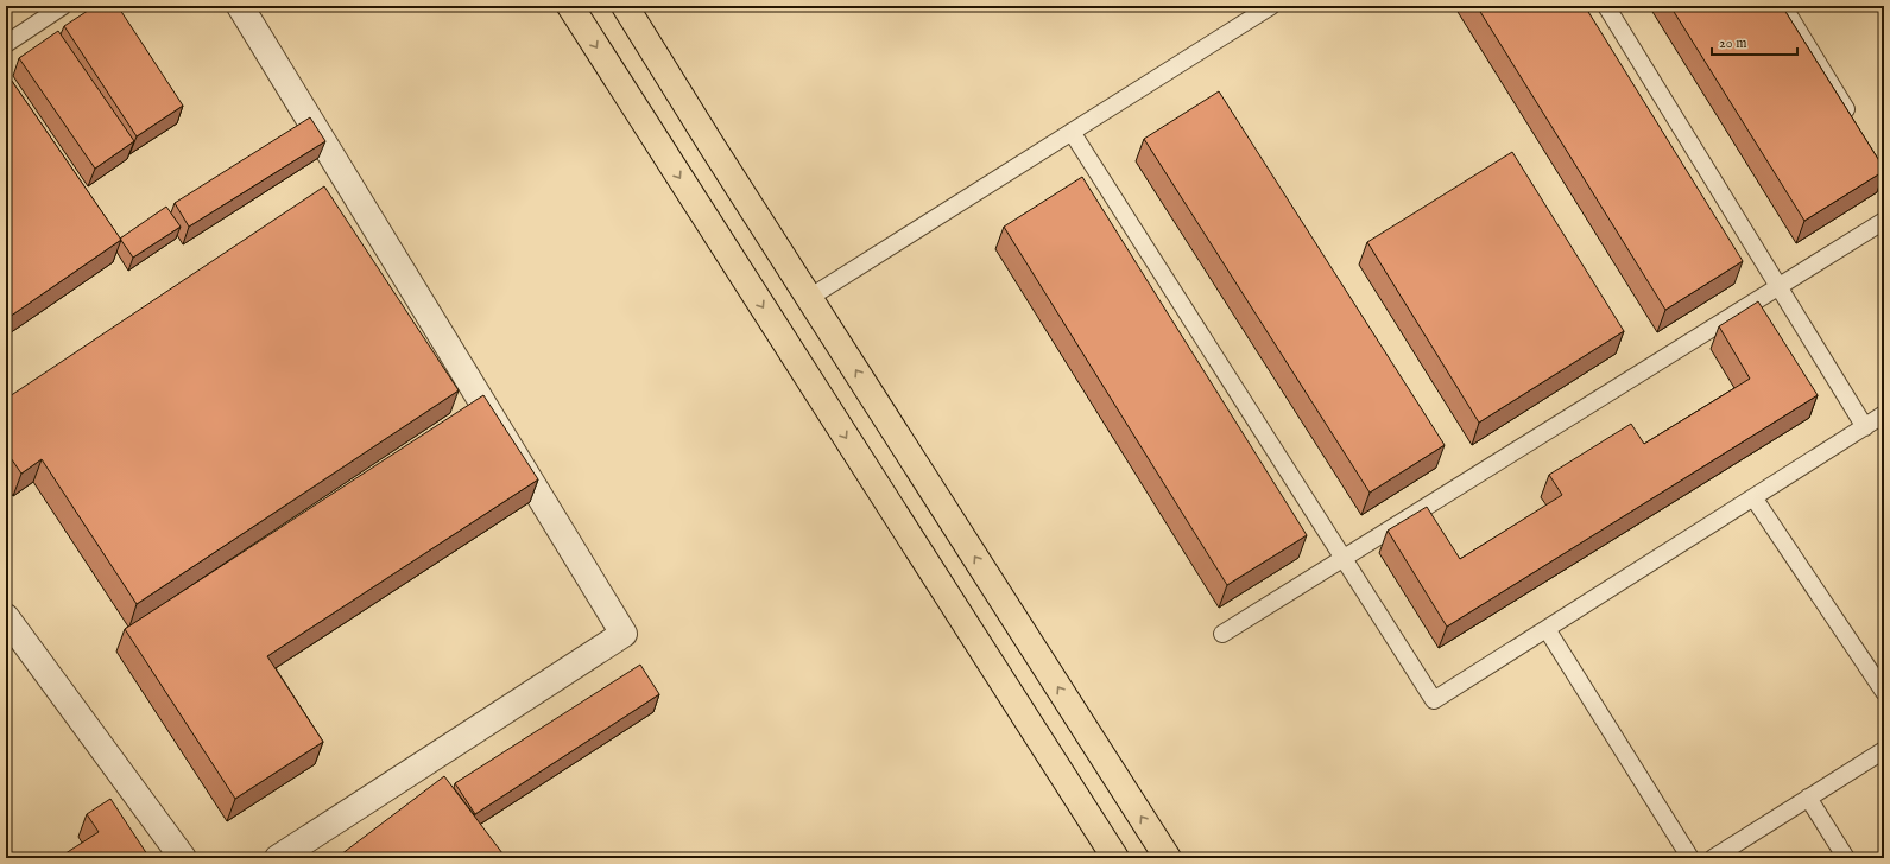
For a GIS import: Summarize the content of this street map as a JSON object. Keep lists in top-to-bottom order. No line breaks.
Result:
{"scale_bar":"20 m"}
